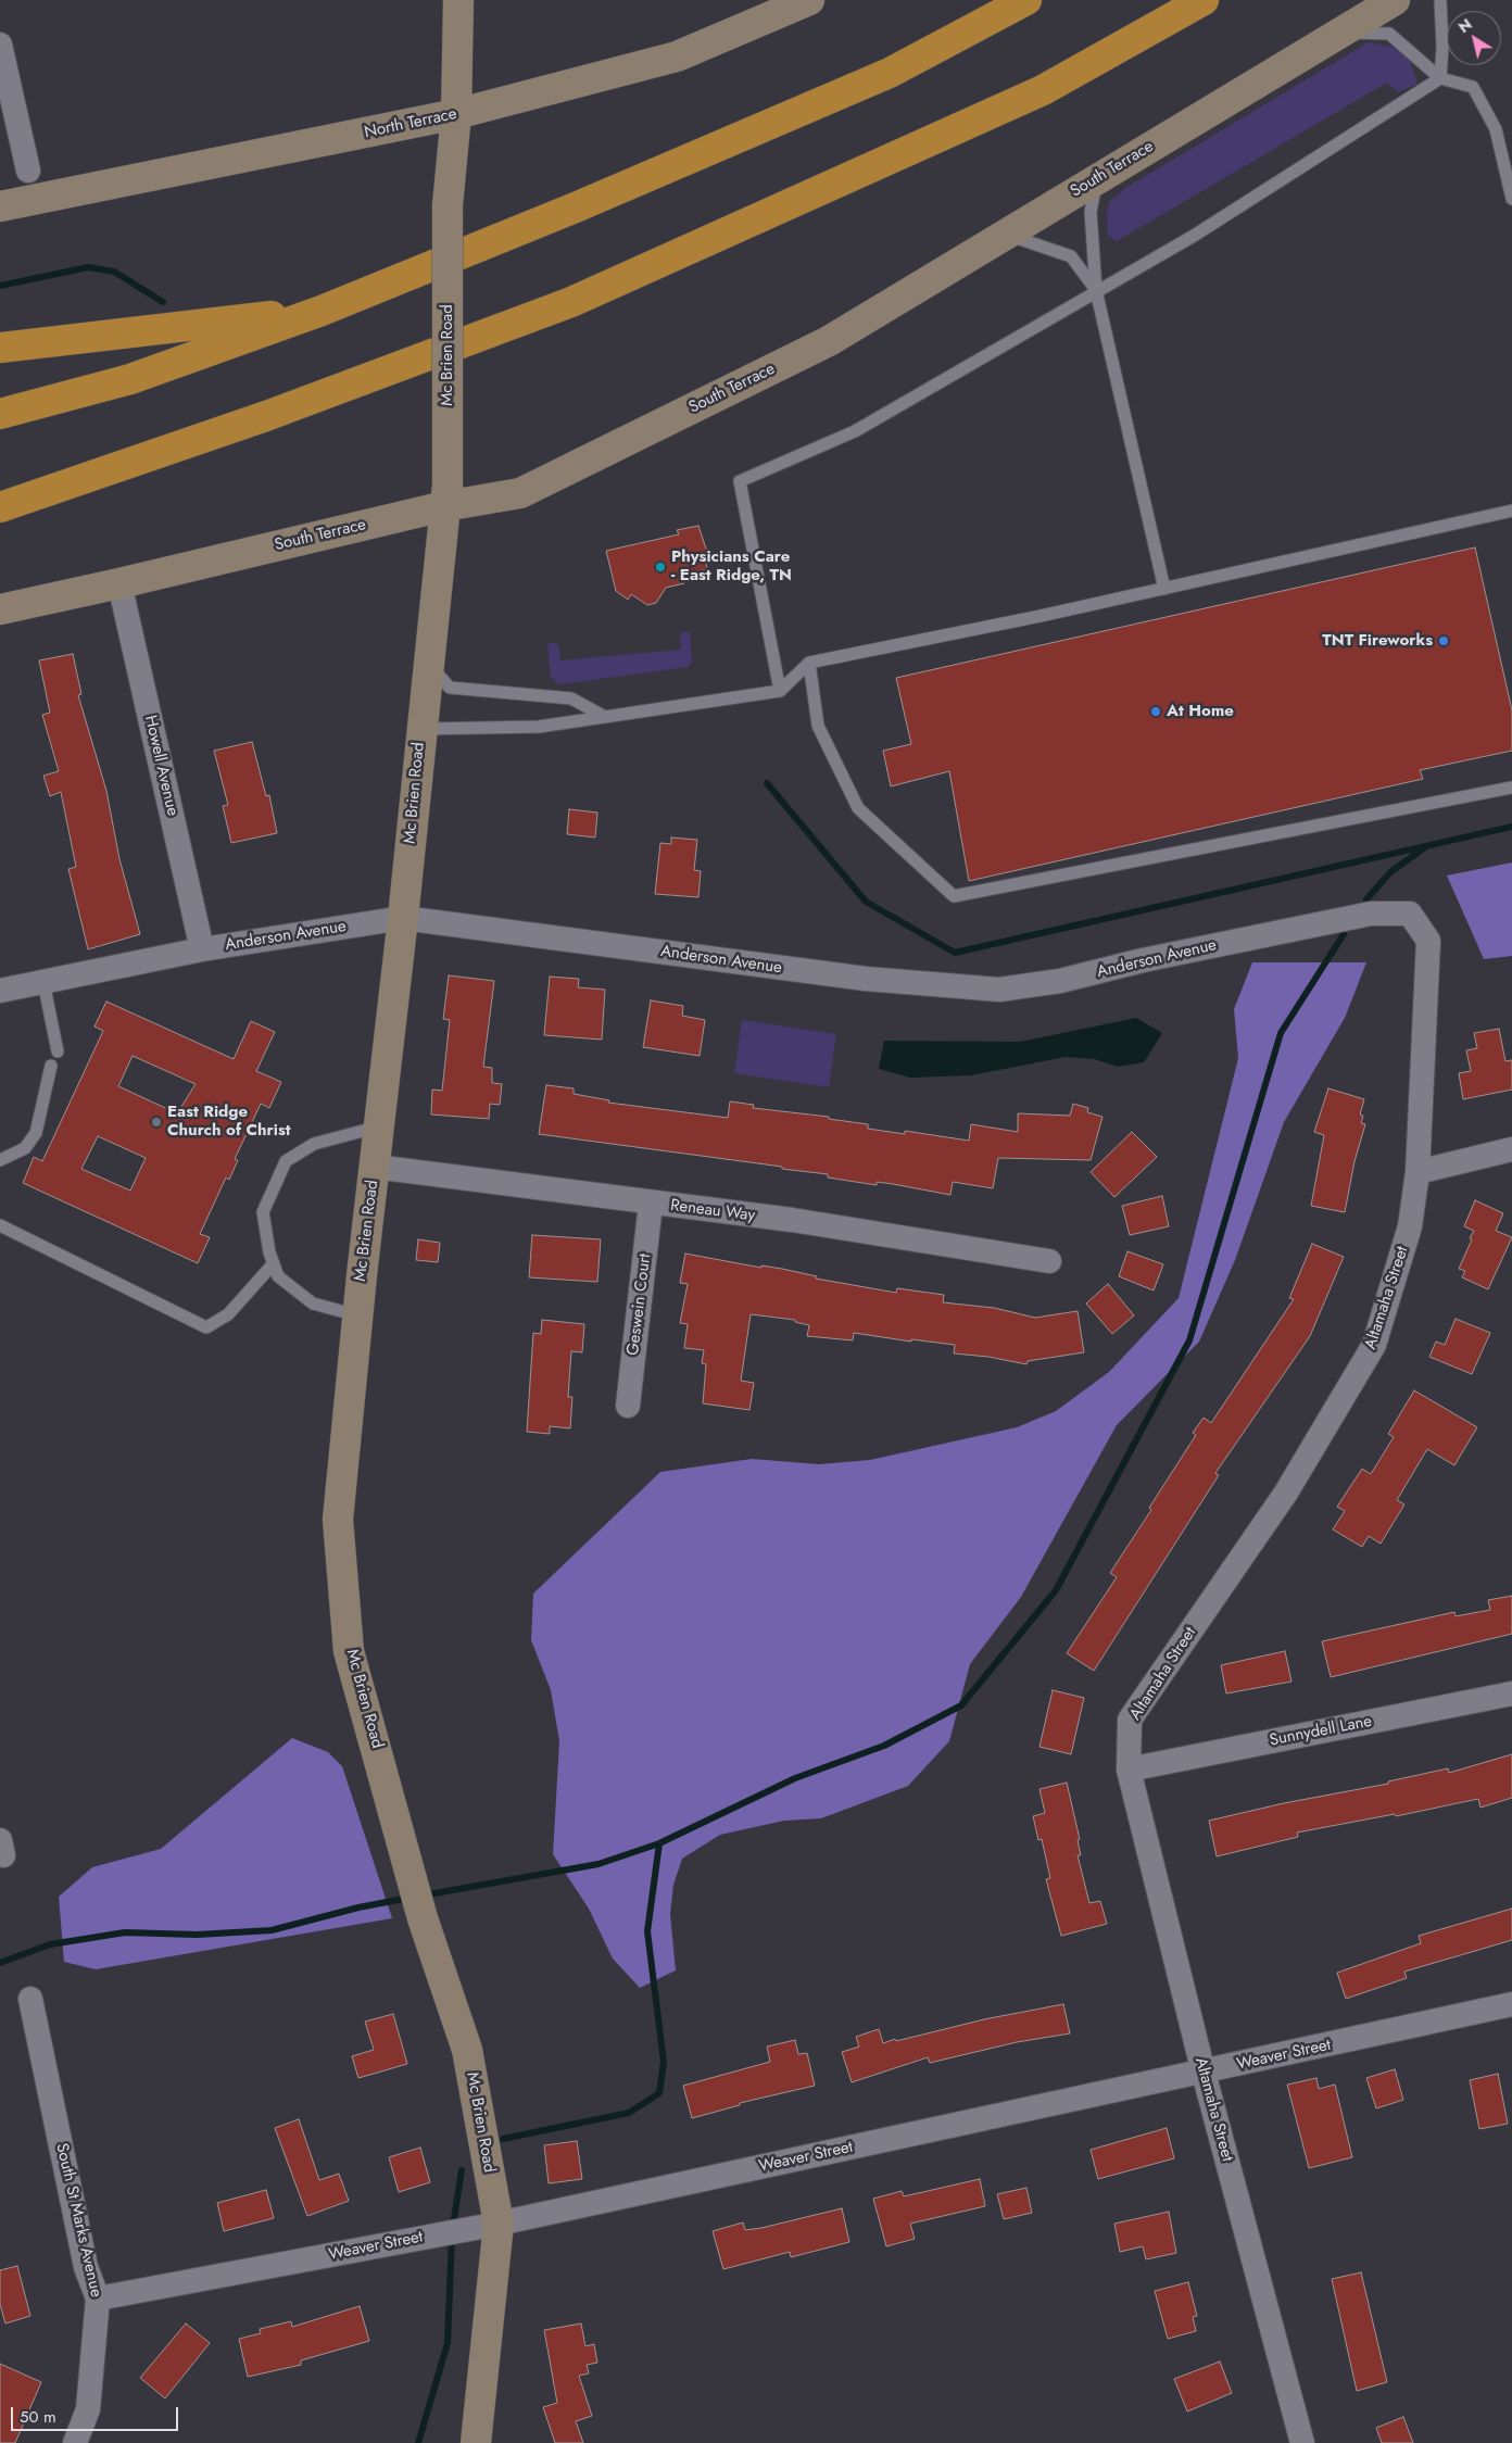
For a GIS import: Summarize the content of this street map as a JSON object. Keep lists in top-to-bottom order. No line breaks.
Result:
{"streets":{"street":["North Terrace","South Terrace","Mc Brien Road","Howell Avenue","Anderson Avenue","Reneau Way","Altamaha Street","Geswein Court","Sunnydell Lane","Weaver Street","South St Marks Avenue"]},"crossings":[["North Terrace","Mc Brien Road"],["South Terrace","Mc Brien Road"],["South Terrace","Howell Avenue"],["Mc Brien Road","Anderson Avenue"],["Mc Brien Road","Reneau Way"],["Mc Brien Road","Weaver Street"],["Howell Avenue","Anderson Avenue"],["Anderson Avenue","Altamaha Street"],["Reneau Way","Geswein Court"],["Altamaha Street","Sunnydell Lane"],["Altamaha Street","Weaver Street"],["Weaver Street","South St Marks Avenue"]],"places":["Physicians Care - East Ridge, TN","TNT Fireworks","At Home","East Ridge Church of Christ"],"scale_bar":"50 m","north":"top left"}
